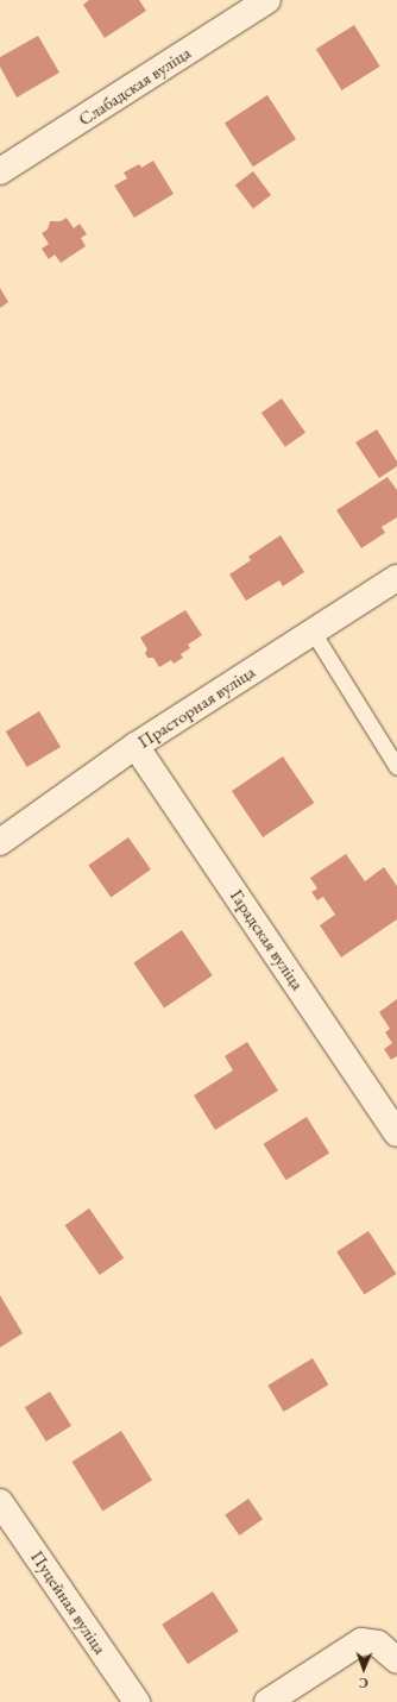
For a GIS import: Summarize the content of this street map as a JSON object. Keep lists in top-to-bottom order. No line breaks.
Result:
{"streets":{"street":["Слабадская вуліца","Прасторная вуліца","Гарадская вуліца","Пуцейная вуліца"]},"crossings":[["Прасторная вуліца","Гарадская вуліца"]],"north":"bottom"}
